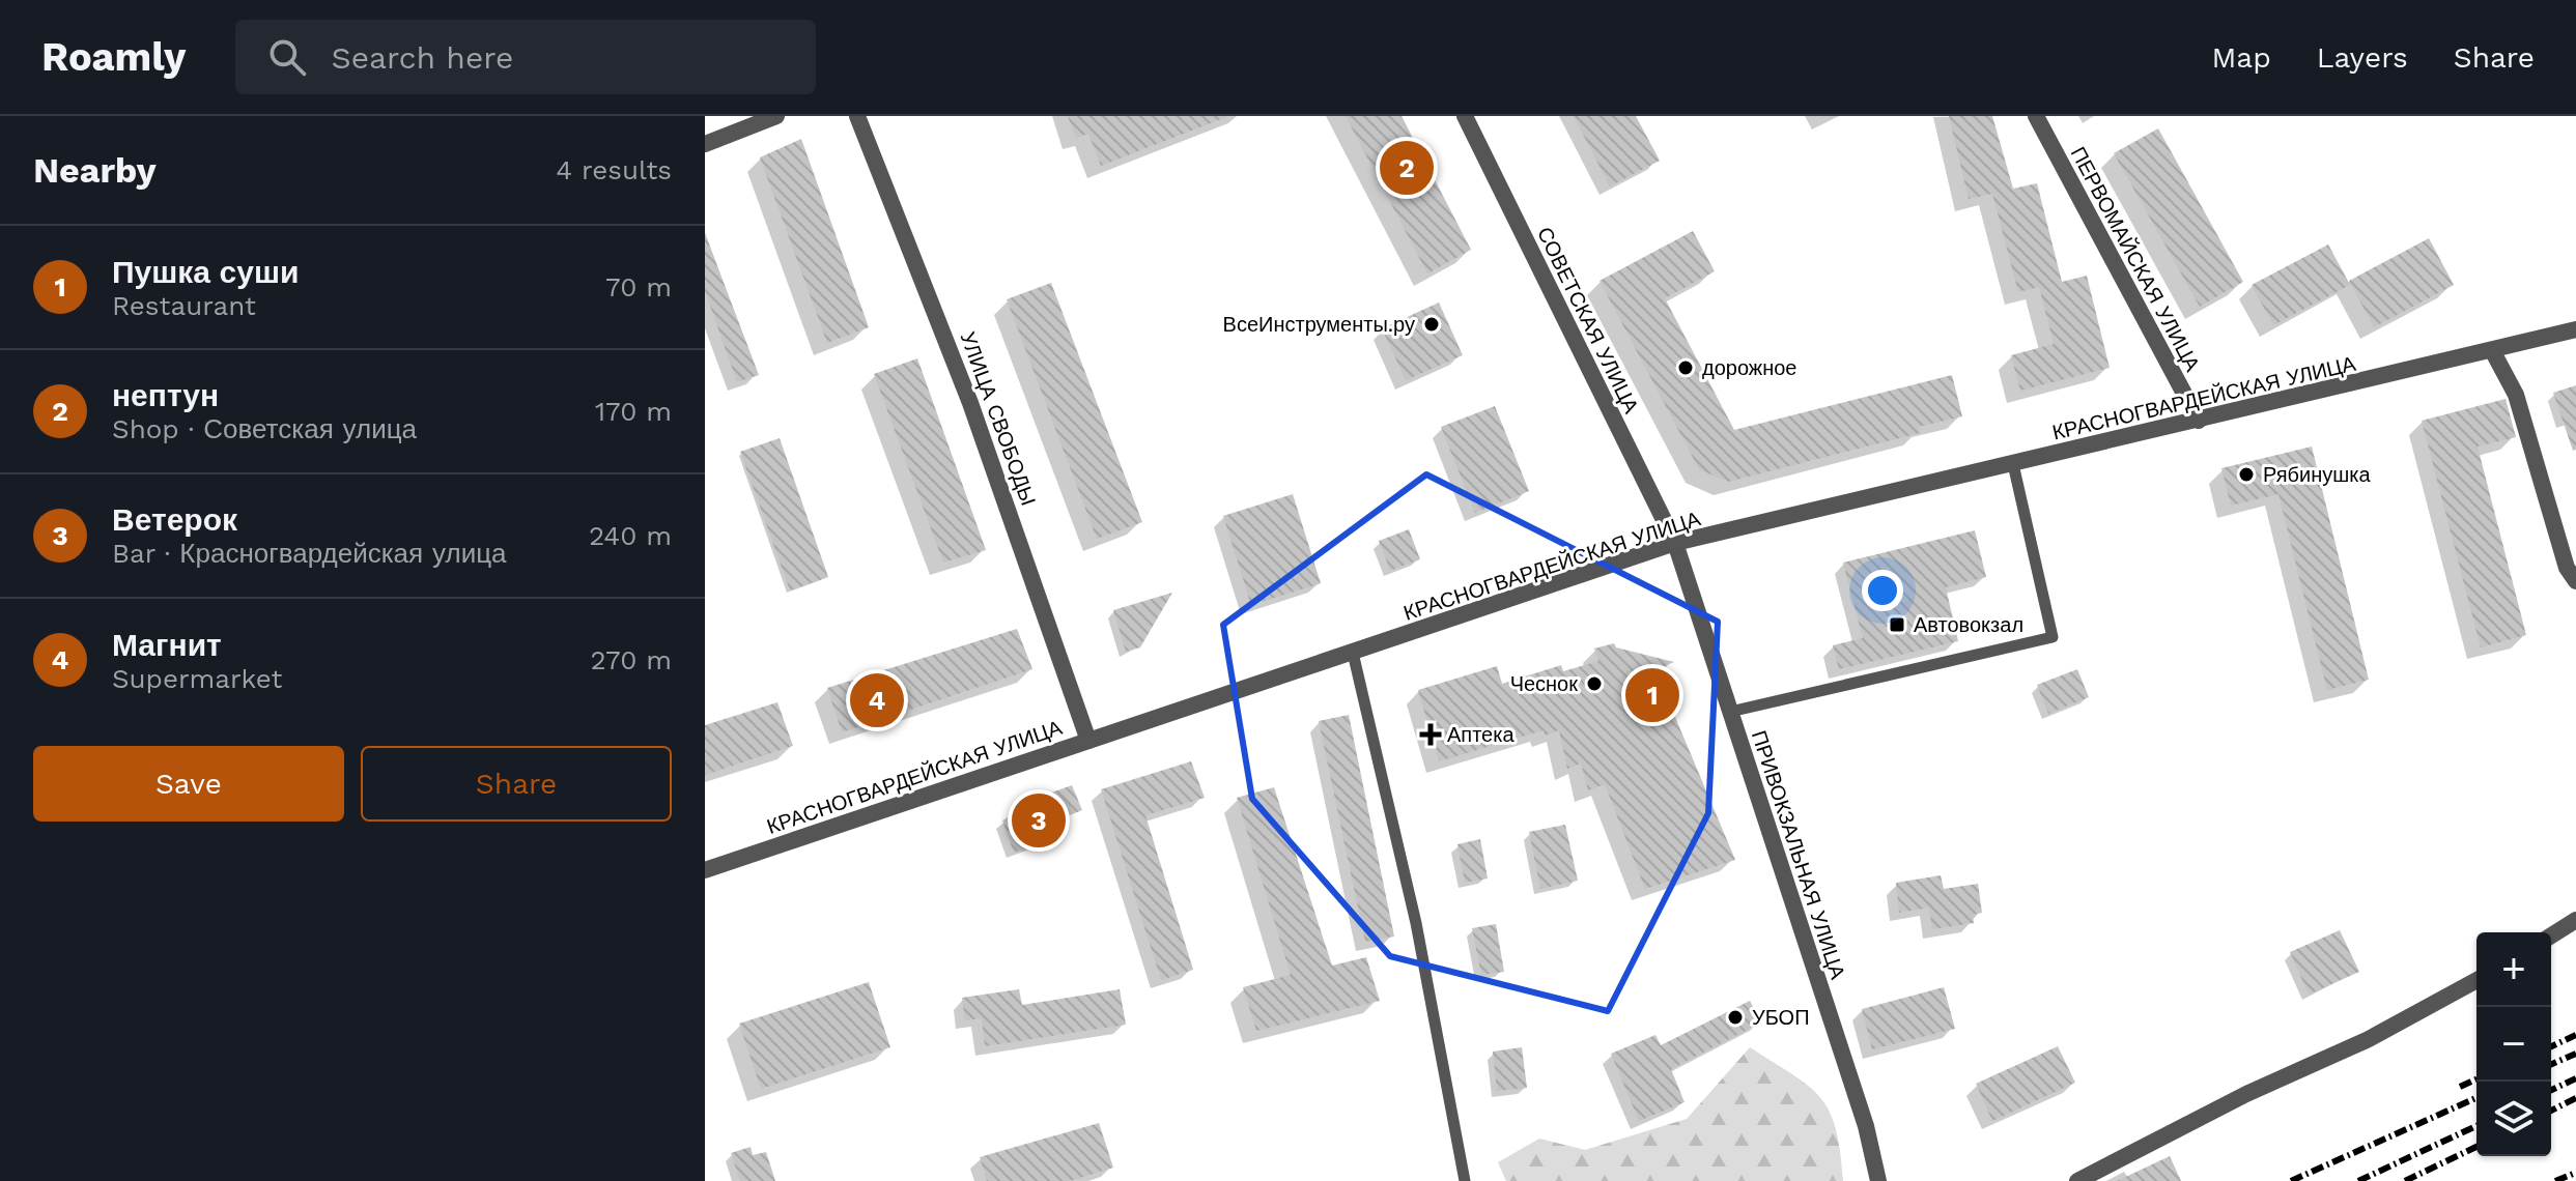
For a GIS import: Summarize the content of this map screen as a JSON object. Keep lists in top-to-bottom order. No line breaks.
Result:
{"streets":{"street":["ПЕРВОМАЙСКАЯ УЛИЦА","СОВЕТСКАЯ УЛИЦА","КРАСНОГВАРДЕЙСКАЯ УЛИЦА","УЛИЦА СВОБОДЫ","ПРИВОКЗАЛЬНАЯ УЛИЦА"]},"crossings":[["ПЕРВОМАЙСКАЯ УЛИЦА","КРАСНОГВАРДЕЙСКАЯ УЛИЦА"],["СОВЕТСКАЯ УЛИЦА","КРАСНОГВАРДЕЙСКАЯ УЛИЦА"],["СОВЕТСКАЯ УЛИЦА","ПРИВОКЗАЛЬНАЯ УЛИЦА"],["КРАСНОГВАРДЕЙСКАЯ УЛИЦА","УЛИЦА СВОБОДЫ"],["КРАСНОГВАРДЕЙСКАЯ УЛИЦА","ПРИВОКЗАЛЬНАЯ УЛИЦА"]],"places":{"other":["ВсеИнструменты.ру","дорожное","Рябинушка","Чеснок","УБОП"],"transit":["Автовокзал"],"health":["Аптека"]},"page":{"header":"Roamly","search":"Search here","nav":["Map","Layers","Share"],"heading":["Nearby","4 results"],"pins":["2","1","4","3"],"list":[{"mark":"1","name":"Пушка суши","note":"Restaurant","value":"70 m"},{"mark":"2","name":"нептун","note":"Shop · Советская улица","value":"170 m"},{"mark":"3","name":"Ветерок","note":"Bar · Красногвардейская улица","value":"240 m"},{"mark":"4","name":"Магнит","note":"Supermarket","value":"270 m"}],"buttons":["Save","Share"],"map_buttons":["+","−"]}}
